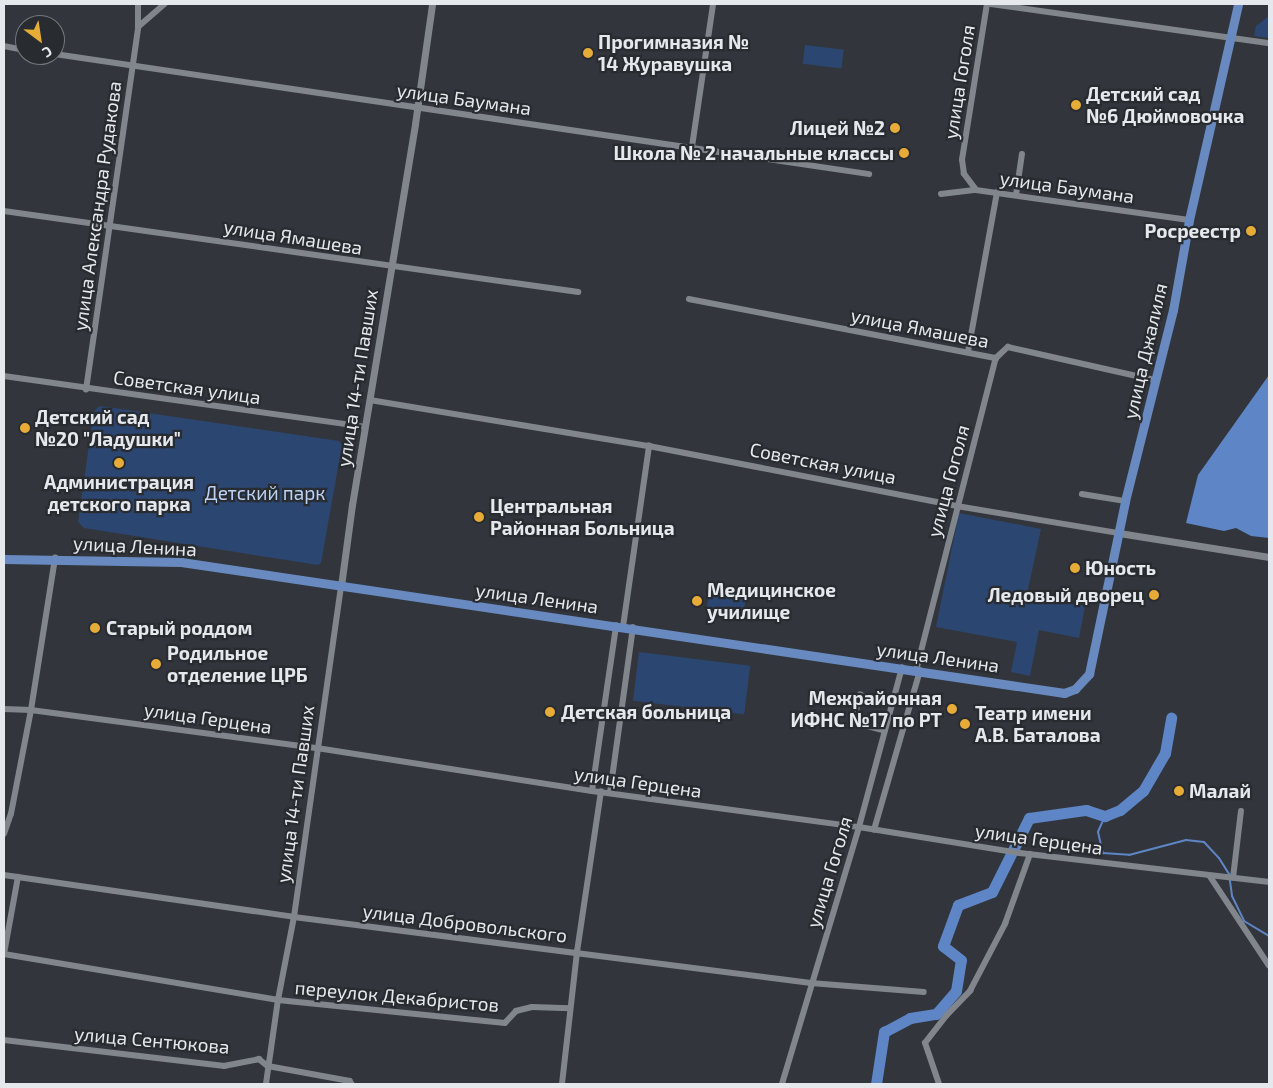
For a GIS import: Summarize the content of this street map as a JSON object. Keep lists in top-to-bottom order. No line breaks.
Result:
{"streets":{"main road":["улица Джалиля","улица Ленина"],"street":["улица Гоголя","улица Баумана","улица Александра Рудакова","улица Ямашева","улица 14-ти Павших","Советская улица","улица Герцена","улица Добровольского","переулок Декабристов","улица Сентюкова"]},"crossings":[["улица Гоголя","улица Баумана"],["улица Гоголя","улица Ямашева"],["улица Гоголя","Советская улица"],["улица Гоголя","улица Ленина"],["улица Гоголя","улица Герцена"],["улица Гоголя","улица Добровольского"],["улица Баумана","улица Александра Рудакова"],["улица Баумана","улица Джалиля"],["улица Баумана","улица 14-ти Павших"],["улица Александра Рудакова","улица Ямашева"],["улица Александра Рудакова","Советская улица"],["улица Ямашева","улица Джалиля"],["улица Ямашева","улица 14-ти Павших"],["улица Джалиля","Советская улица"],["улица Джалиля","улица Ленина"],["улица 14-ти Павших","Советская улица"],["улица 14-ти Павших","улица Ленина"],["улица 14-ти Павших","улица Герцена"],["улица 14-ти Павших","улица Добровольского"],["улица 14-ти Павших","переулок Декабристов"],["улица 14-ти Павших","улица Сентюкова"]],"parks":["Детский парк"],"places":["Прогимназия № 14 Журавушка","Детский сад №6 Дюймовочка","Лицей №2","Школа № 2 начальные классы","Росреестр","Детский сад №20 \"Ладушки\"","Администрация детского парка","Центральная Районная Больница","Юность","Ледовый дворец","Медицинское училище","Старый роддом","Родильное отделение ЦРБ","Межрайонная ИФНС №17 по РТ","Детская больница","Театр имени А.В. Баталова","Малай"],"north":"bottom right"}
